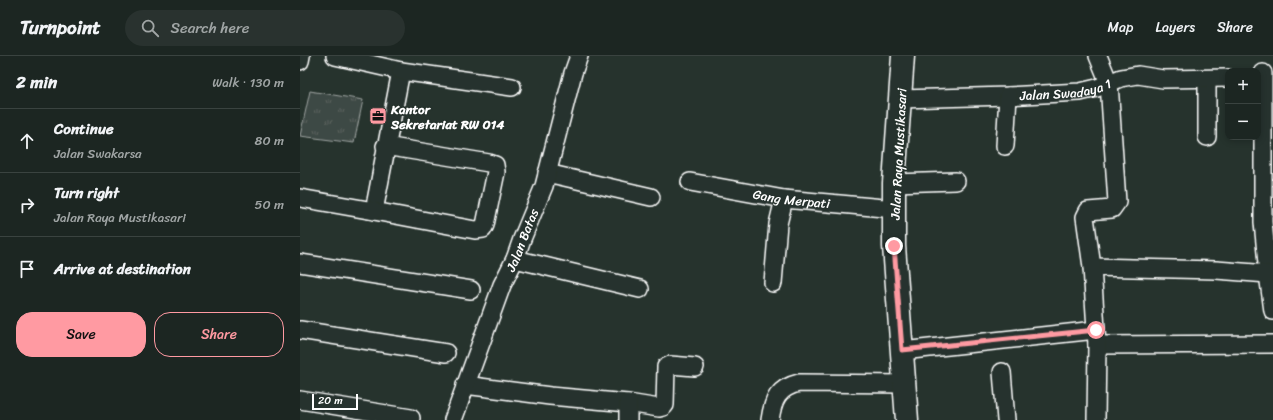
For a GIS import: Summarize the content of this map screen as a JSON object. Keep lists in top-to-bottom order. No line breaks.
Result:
{"streets":{"main road":["Jalan Raya Mustikasari"],"street":["Jalan Swadaya 1","Gang Merpati","Jalan Batas"]},"crossings":[["Jalan Swadaya 1","Jalan Raya Mustikasari"],["Jalan Raya Mustikasari","Gang Merpati"]],"places":{"office":["Kantor Sekretariat RW 014"]},"scale_bar":"20 m","page":{"header":"Turnpoint","search":"Search here","nav":["Map","Layers","Share"],"heading":["2 min","Walk · 130 m"],"map_buttons":["+","−"],"list":[["Continue","Jalan Swakarsa","80 m"],["Turn right","Jalan Raya Mustikasari","50 m"],"Arrive at destination"],"buttons":["Save","Share"],"scale":"20 m"}}
